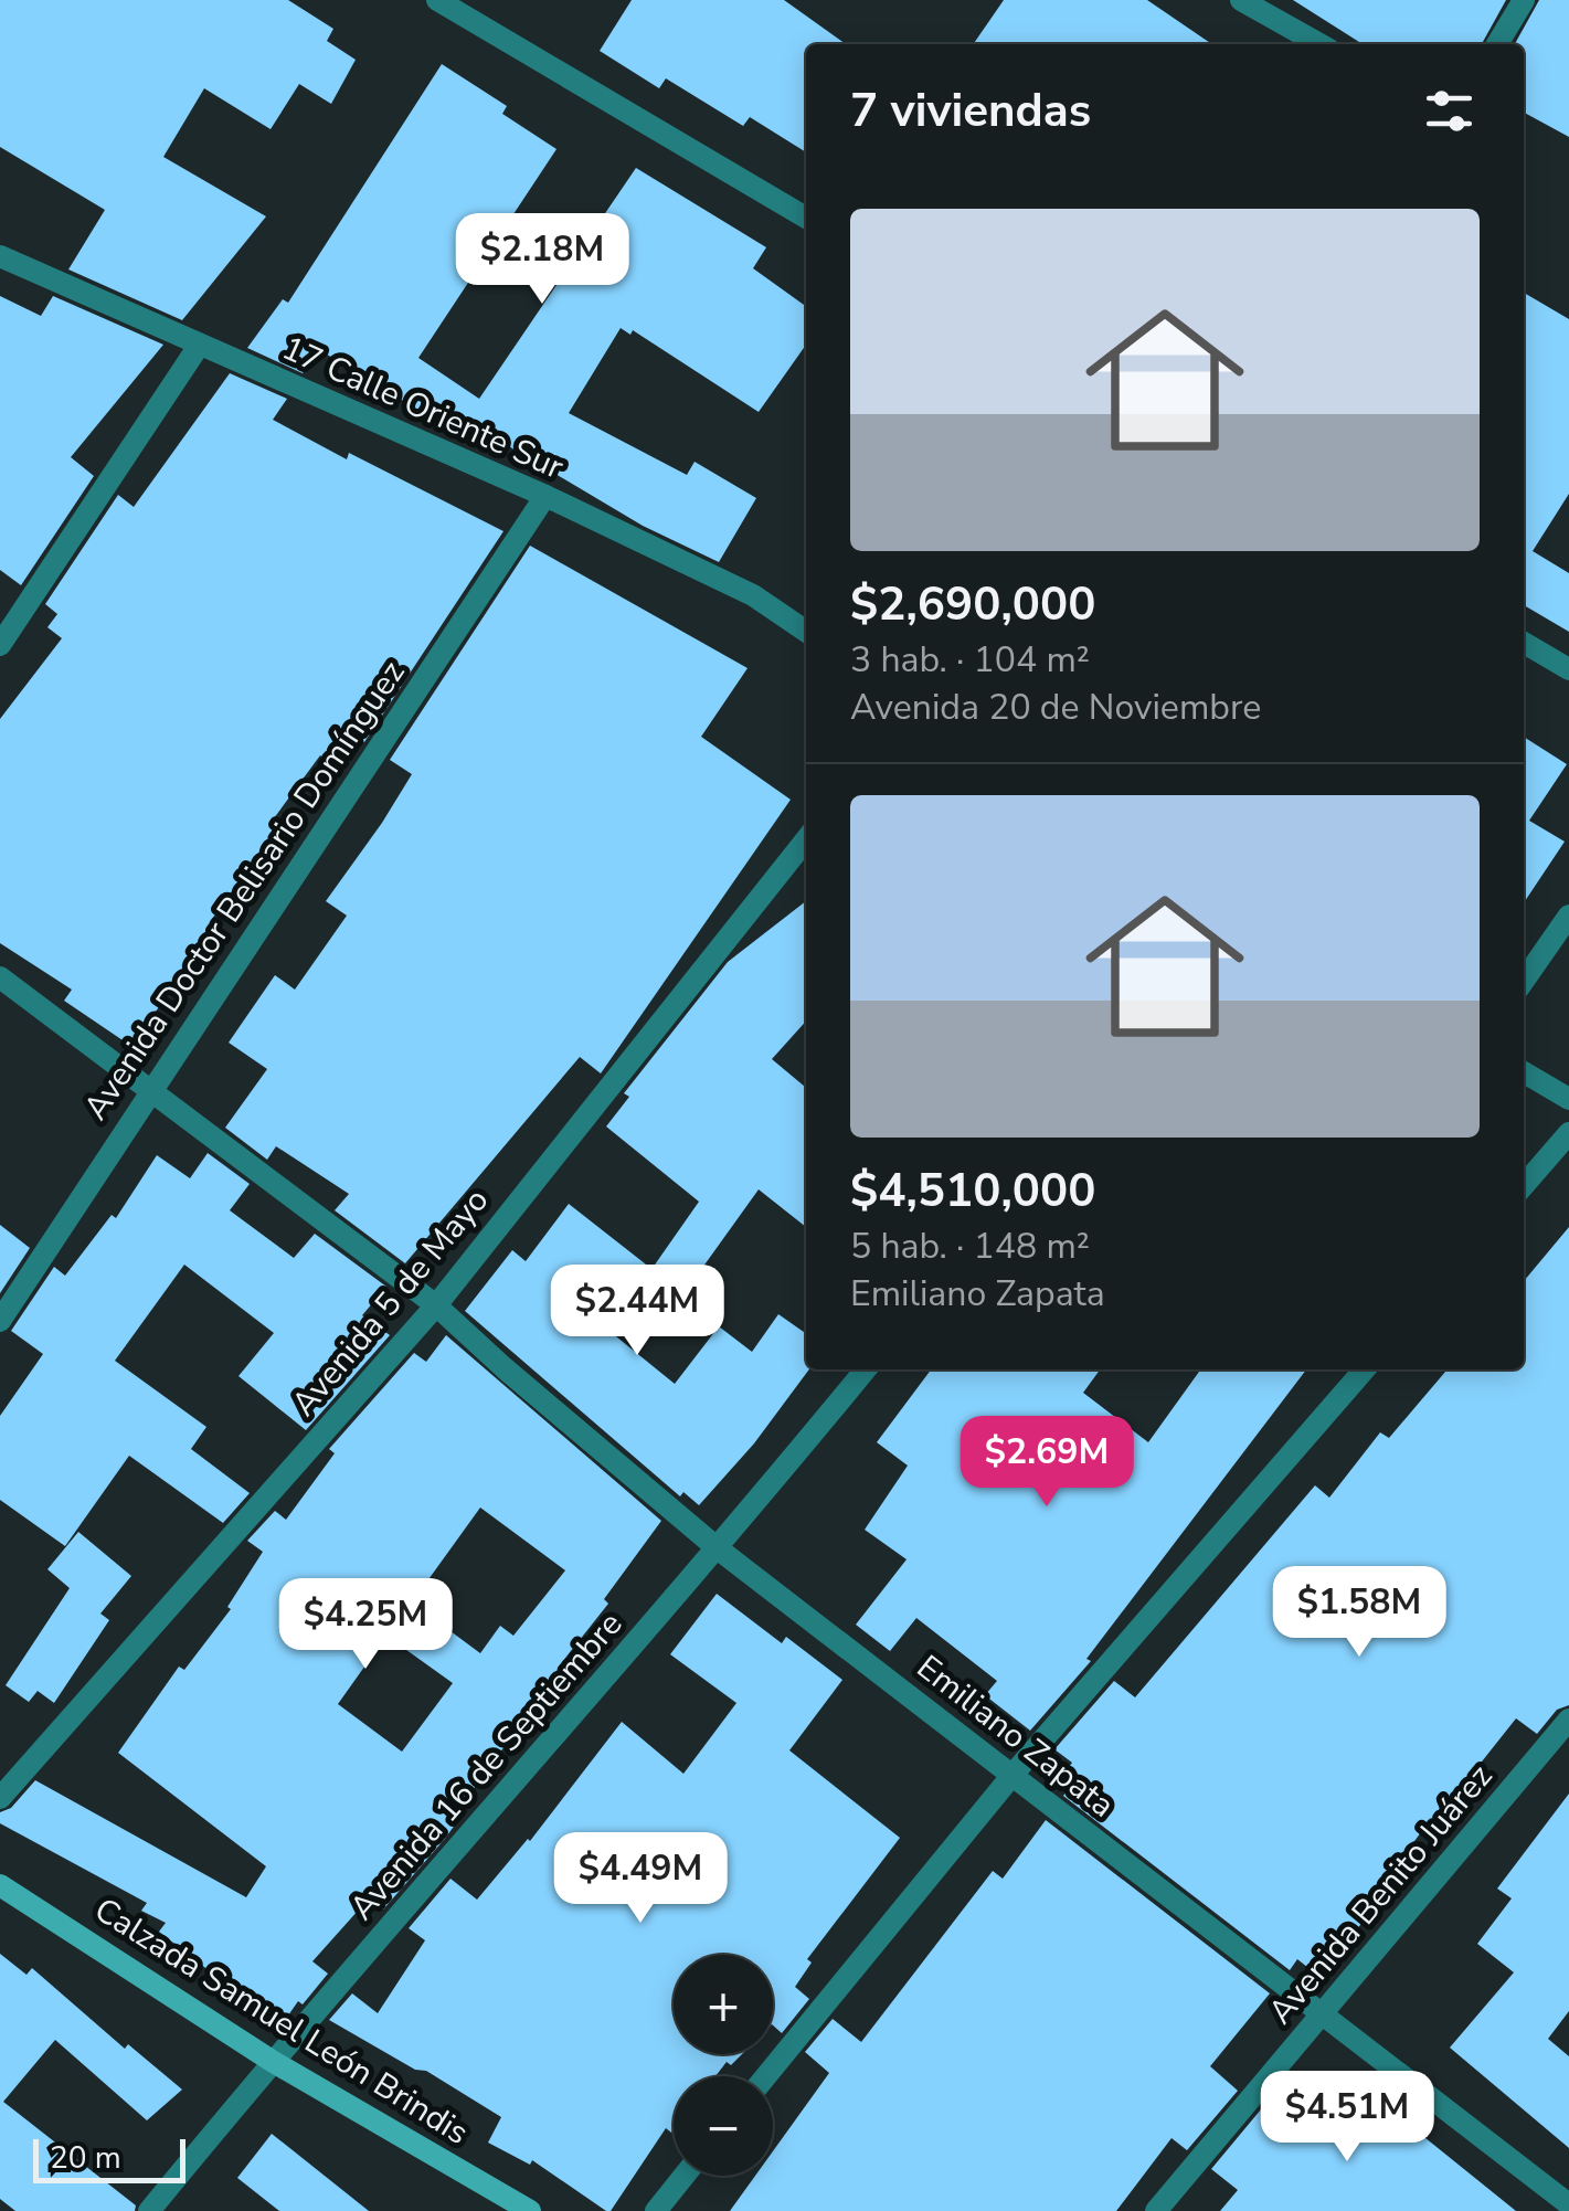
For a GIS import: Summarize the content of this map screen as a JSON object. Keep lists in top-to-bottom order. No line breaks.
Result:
{"streets":{"street":["17 Calle Oriente Sur","Avenida Doctor Belisario Domínguez","Avenida 5 de Mayo","Emiliano Zapata","Avenida 16 de Septiembre","Avenida Benito Juárez","Calzada Samuel León Brindis"]},"crossings":[["17 Calle Oriente Sur","Avenida Doctor Belisario Domínguez"],["Avenida Doctor Belisario Domínguez","Emiliano Zapata"],["Avenida 5 de Mayo","Emiliano Zapata"],["Emiliano Zapata","Avenida 16 de Septiembre"],["Emiliano Zapata","Avenida Benito Juárez"],["Avenida 16 de Septiembre","Calzada Samuel León Brindis"]],"scale_bar":"20 m","page":{"heading":"7 viviendas","list":[{"name":"$2,690,000","note":"3 hab. · 104 m² · Avenida 20 de Noviembre"},{"name":"$4,510,000","note":"5 hab. · 148 m² · Emiliano Zapata"}],"price":["$2.18M","$2.44M","$2.69M","$1.58M","$4.25M","$4.49M","$4.51M"],"map_buttons":["+","−"],"scale":"20 m"}}
